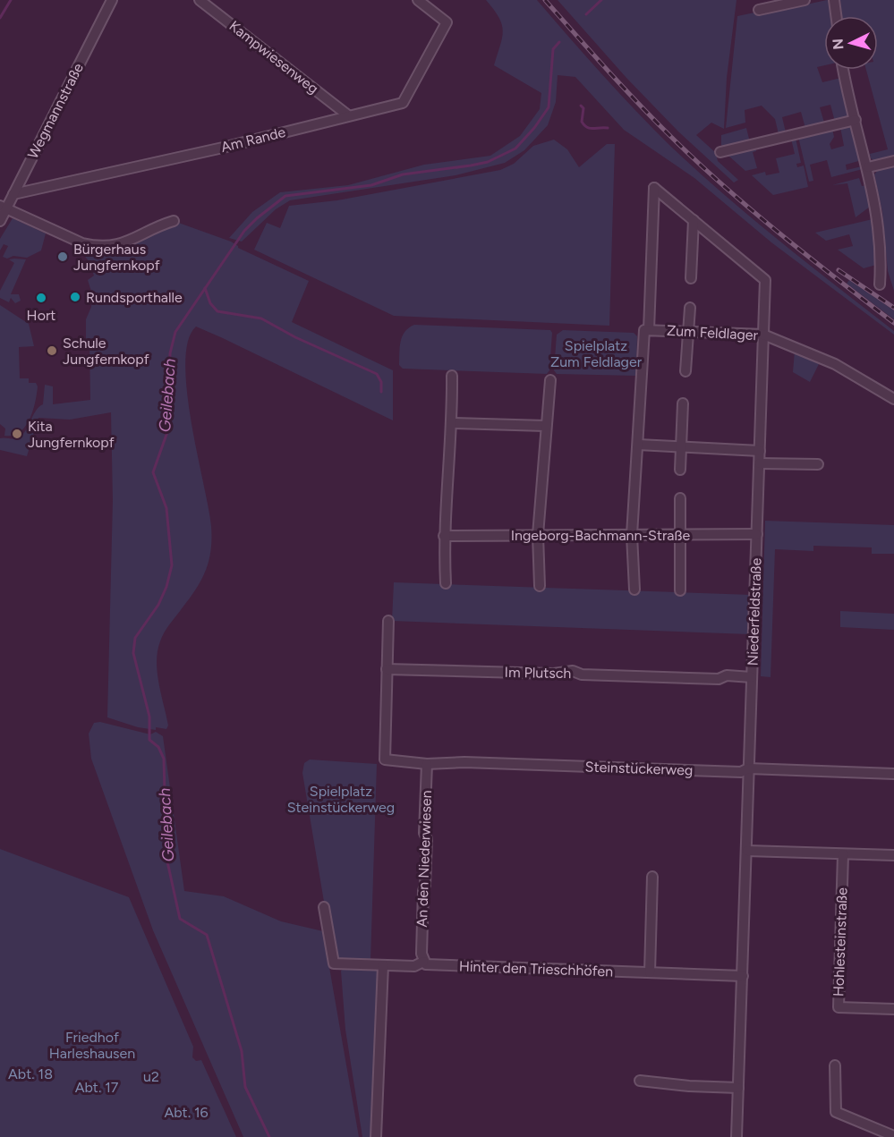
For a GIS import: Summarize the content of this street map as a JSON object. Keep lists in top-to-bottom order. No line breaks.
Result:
{"streets":{"street":["Kampwiesenweg","Wegmannstraße","Am Rande","Zum Feldlager","Ingeborg-Bachmann-Straße","Niederfeldstraße","Im Plutsch","Steinstückerweg","An den Niederwiesen","Hohlesteinstraße","Hinter den Trieschhöfen"]},"crossings":[["Kampwiesenweg","Am Rande"],["Wegmannstraße","Am Rande"],["Zum Feldlager","Niederfeldstraße"],["Ingeborg-Bachmann-Straße","Niederfeldstraße"],["Niederfeldstraße","Im Plutsch"],["Niederfeldstraße","Steinstückerweg"],["Niederfeldstraße","Hinter den Trieschhöfen"],["Im Plutsch","Steinstückerweg"],["Steinstückerweg","An den Niederwiesen"],["An den Niederwiesen","Hinter den Trieschhöfen"]],"water":["Geilebach"],"parks":["Spielplatz Zum Feldlager","Spielplatz Steinstückerweg","Friedhof Harleshausen","Abt. 18","u2","Abt. 17","Abt. 16"],"places":["Bürgerhaus Jungfernkopf","Rundsporthalle","Hort","Schule Jungfernkopf","Kita Jungfernkopf"],"north":"left"}
